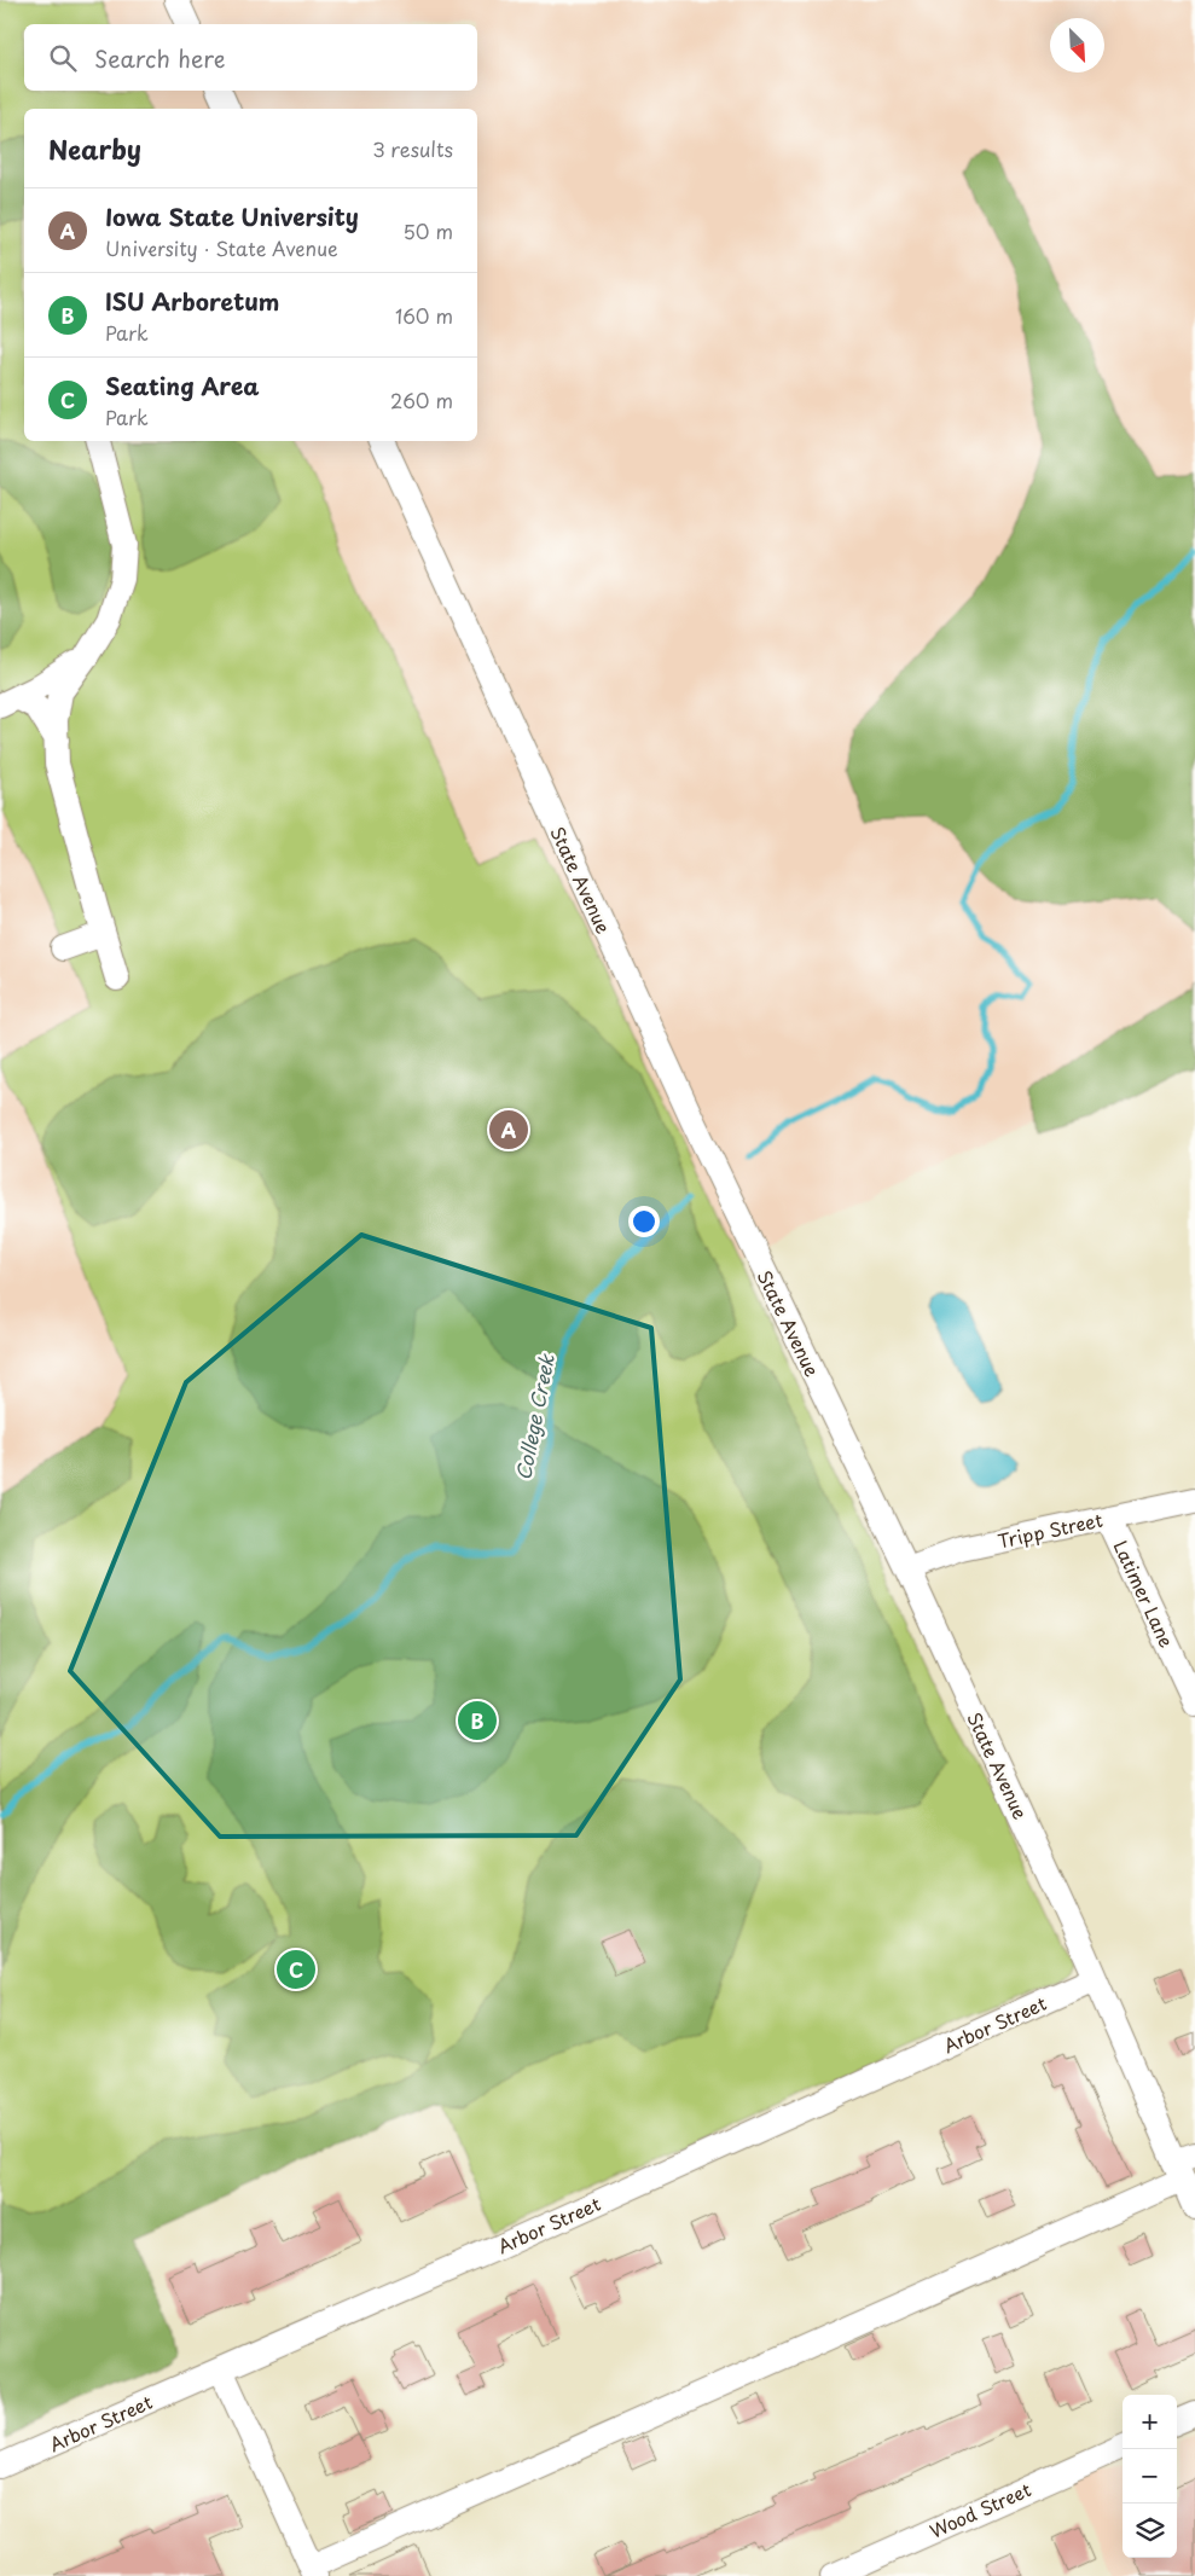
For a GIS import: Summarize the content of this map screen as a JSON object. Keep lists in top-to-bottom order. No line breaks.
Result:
{"streets":{"street":["State Avenue","Tripp Street","Latimer Lane","Arbor Street","Wood Street"]},"crossings":[["State Avenue","Tripp Street"],["State Avenue","Arbor Street"],["Tripp Street","Latimer Lane"]],"water":["College Creek"],"north":"bottom right","page":{"search":"Search here","heading":["Nearby","3 results"],"list":[{"mark":"A","name":"Iowa State University","note":"University · State Avenue","value":"50 m"},{"mark":"B","name":"ISU Arboretum","note":"Park","value":"160 m"},{"mark":"C","name":"Seating Area","note":"Park","value":"260 m"}],"pins":["A","B","C"],"map_buttons":["+","−"]}}
